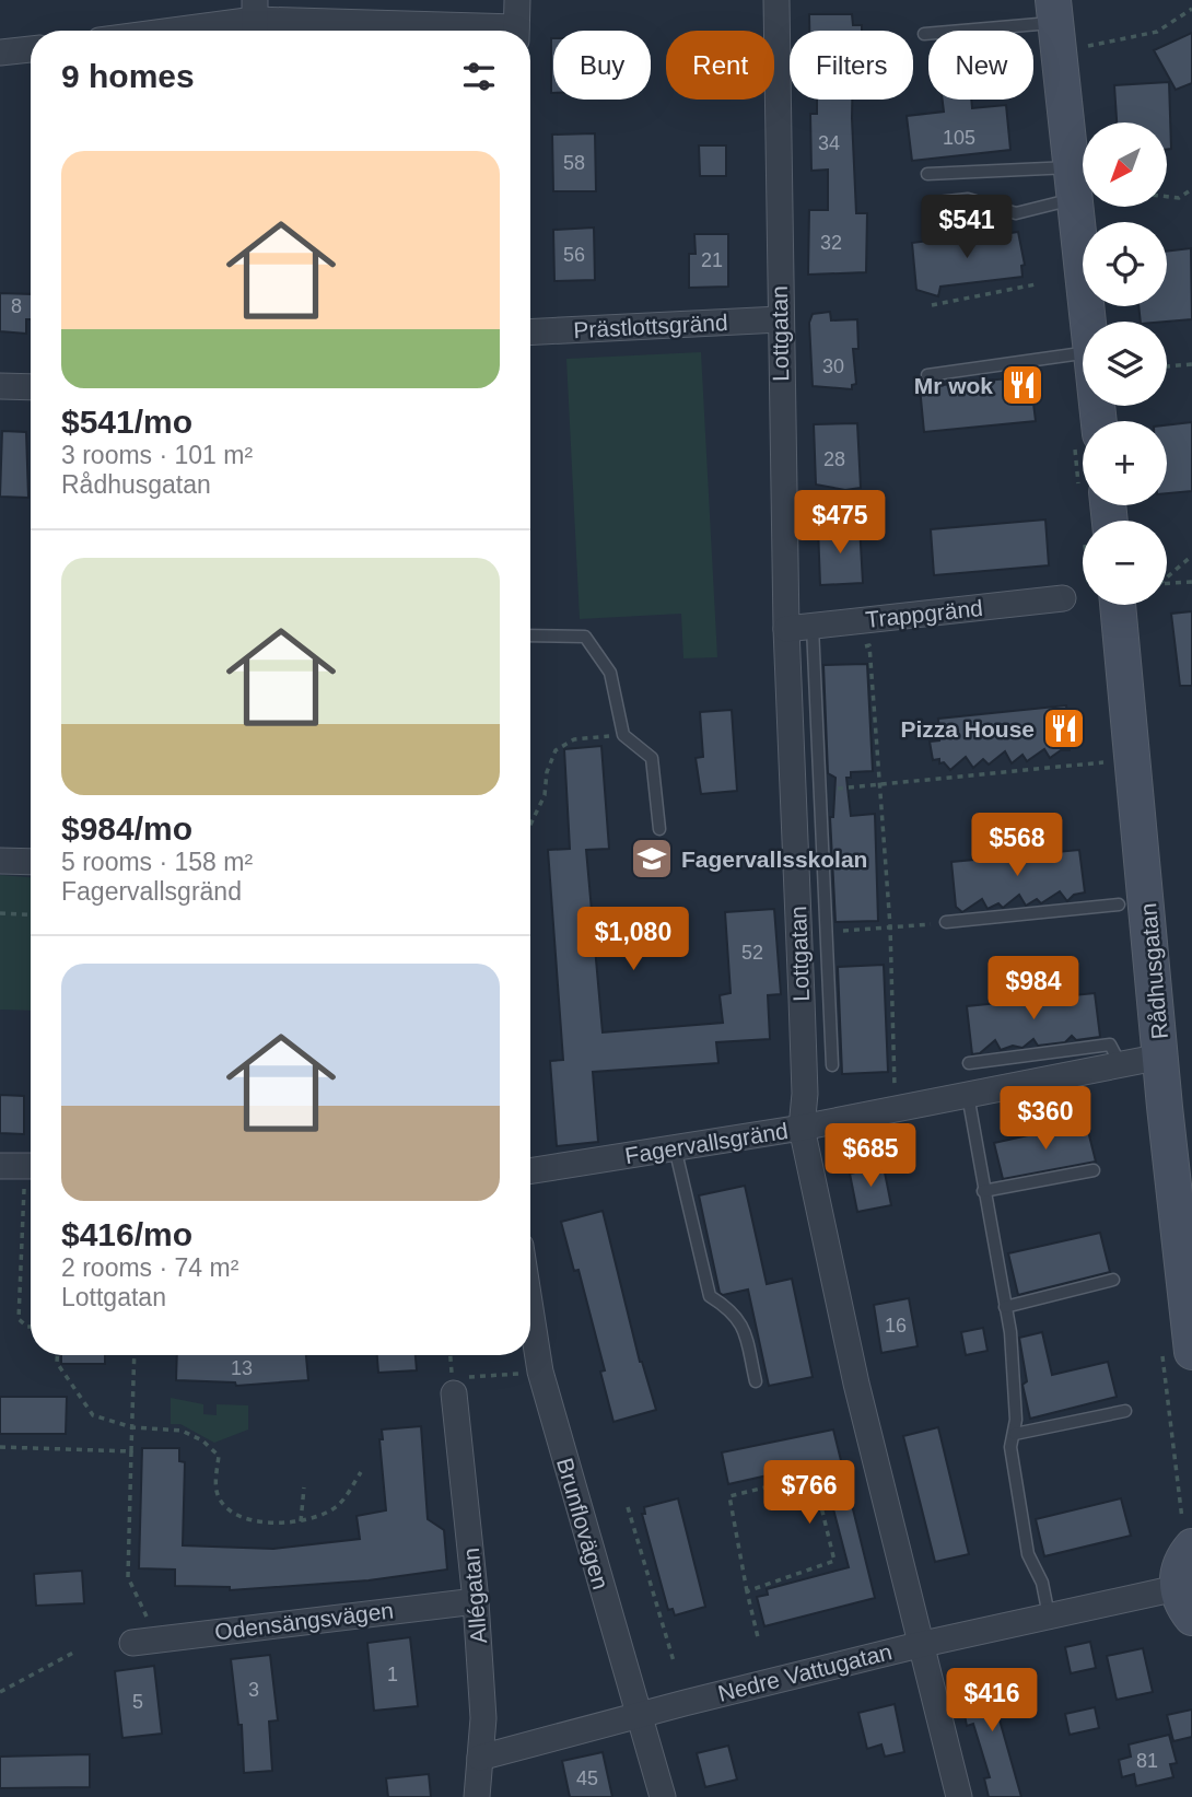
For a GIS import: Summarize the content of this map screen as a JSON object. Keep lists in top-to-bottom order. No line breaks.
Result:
{"streets":{"main road":["Rådhusgatan"],"street":["Prästlottsgränd","Lottgatan","Trappgränd","Fagervallsgränd","Brunflovägen","Allégatan","Odensängsvägen","Nedre Vattugatan"]},"crossings":[["Prästlottsgränd","Lottgatan"],["Lottgatan","Trappgränd"],["Lottgatan","Fagervallsgränd"],["Lottgatan","Nedre Vattugatan"],["Rådhusgatan","Fagervallsgränd"],["Brunflovägen","Nedre Vattugatan"],["Allégatan","Odensängsvägen"],["Allégatan","Nedre Vattugatan"]],"places":{"restaurant":["Mr wok","Pizza House"],"school or university":["Fagervallsskolan"]},"house_numbers":["105","34","58","32","56","21","8","30","28","52","16","13","1","3","5","81","45"],"north":"bottom left","page":{"chip":["Buy","Rent","Filters","New"],"heading":"9 homes","map_buttons":["+","−"],"list":[{"name":"$541/mo","note":"3 rooms · 101 m² · Rådhusgatan"},{"name":"$984/mo","note":"5 rooms · 158 m² · Fagervallsgränd"},{"name":"$416/mo","note":"2 rooms · 74 m² · Lottgatan"}],"price":["$541","$475","$568","$1,080","$984","$360","$685","$766","$416"]}}
